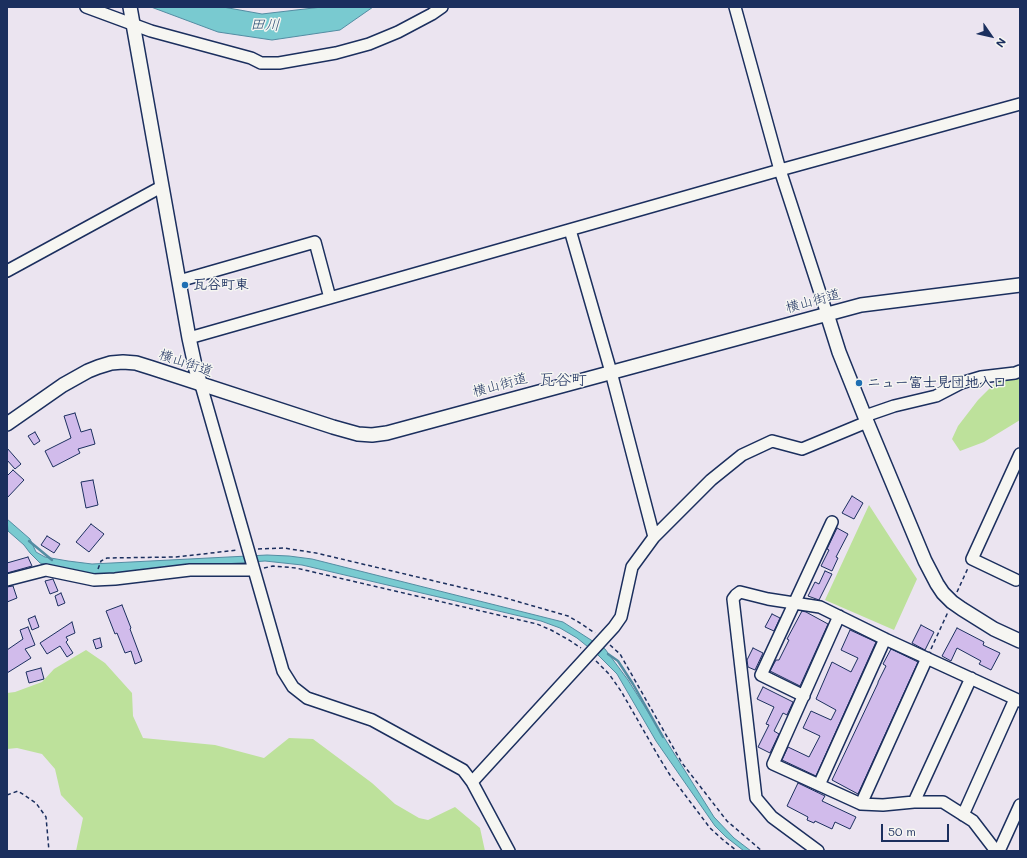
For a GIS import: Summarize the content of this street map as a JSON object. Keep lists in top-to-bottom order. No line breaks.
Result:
{"streets":{"street":["横山街道"]},"districts":["瓦谷町"],"water":["田川"],"places":["瓦谷町東","ニュー富士見団地入口"],"scale_bar":"50 m","north":"bottom right"}
